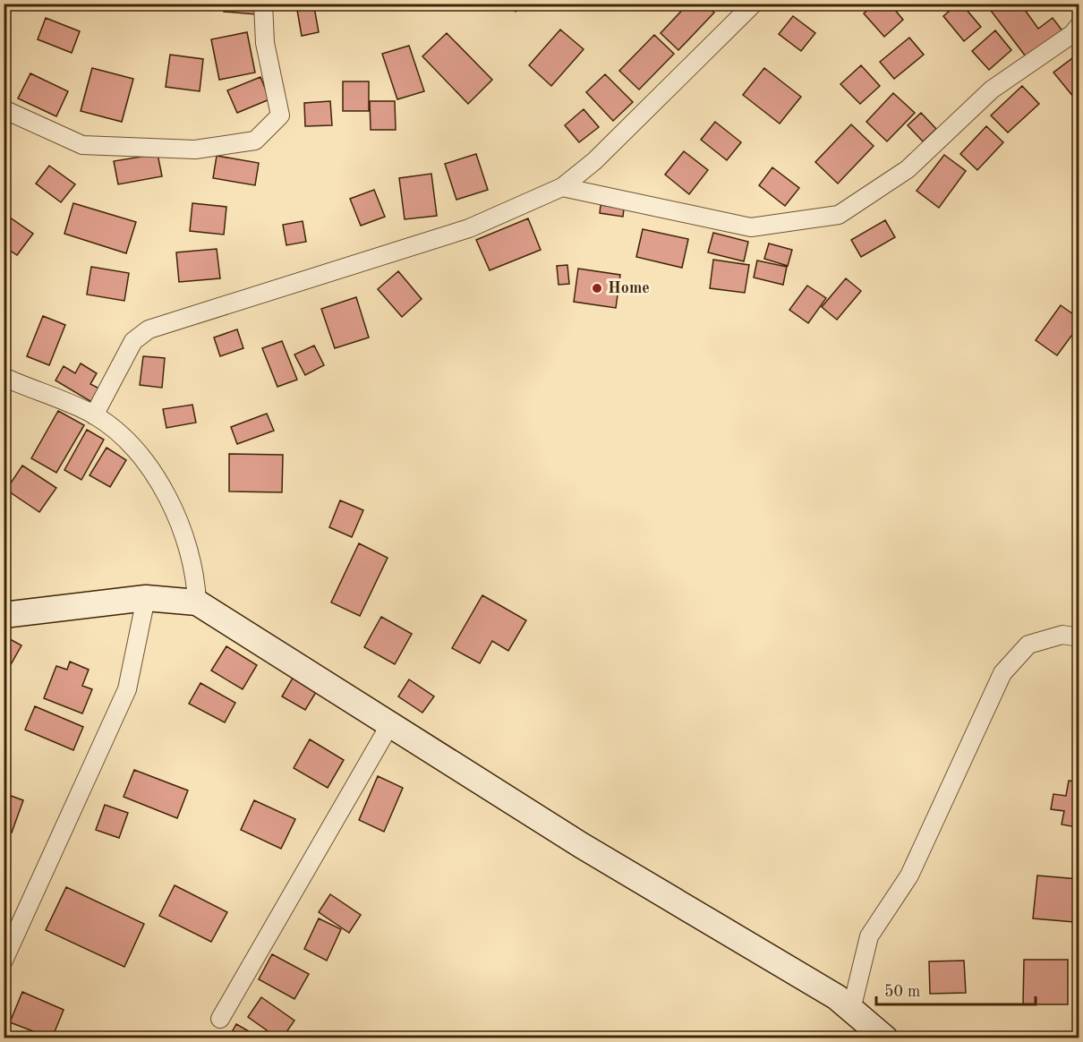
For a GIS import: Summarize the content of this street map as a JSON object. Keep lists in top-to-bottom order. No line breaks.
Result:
{"places":["Home"],"scale_bar":"50 m"}
